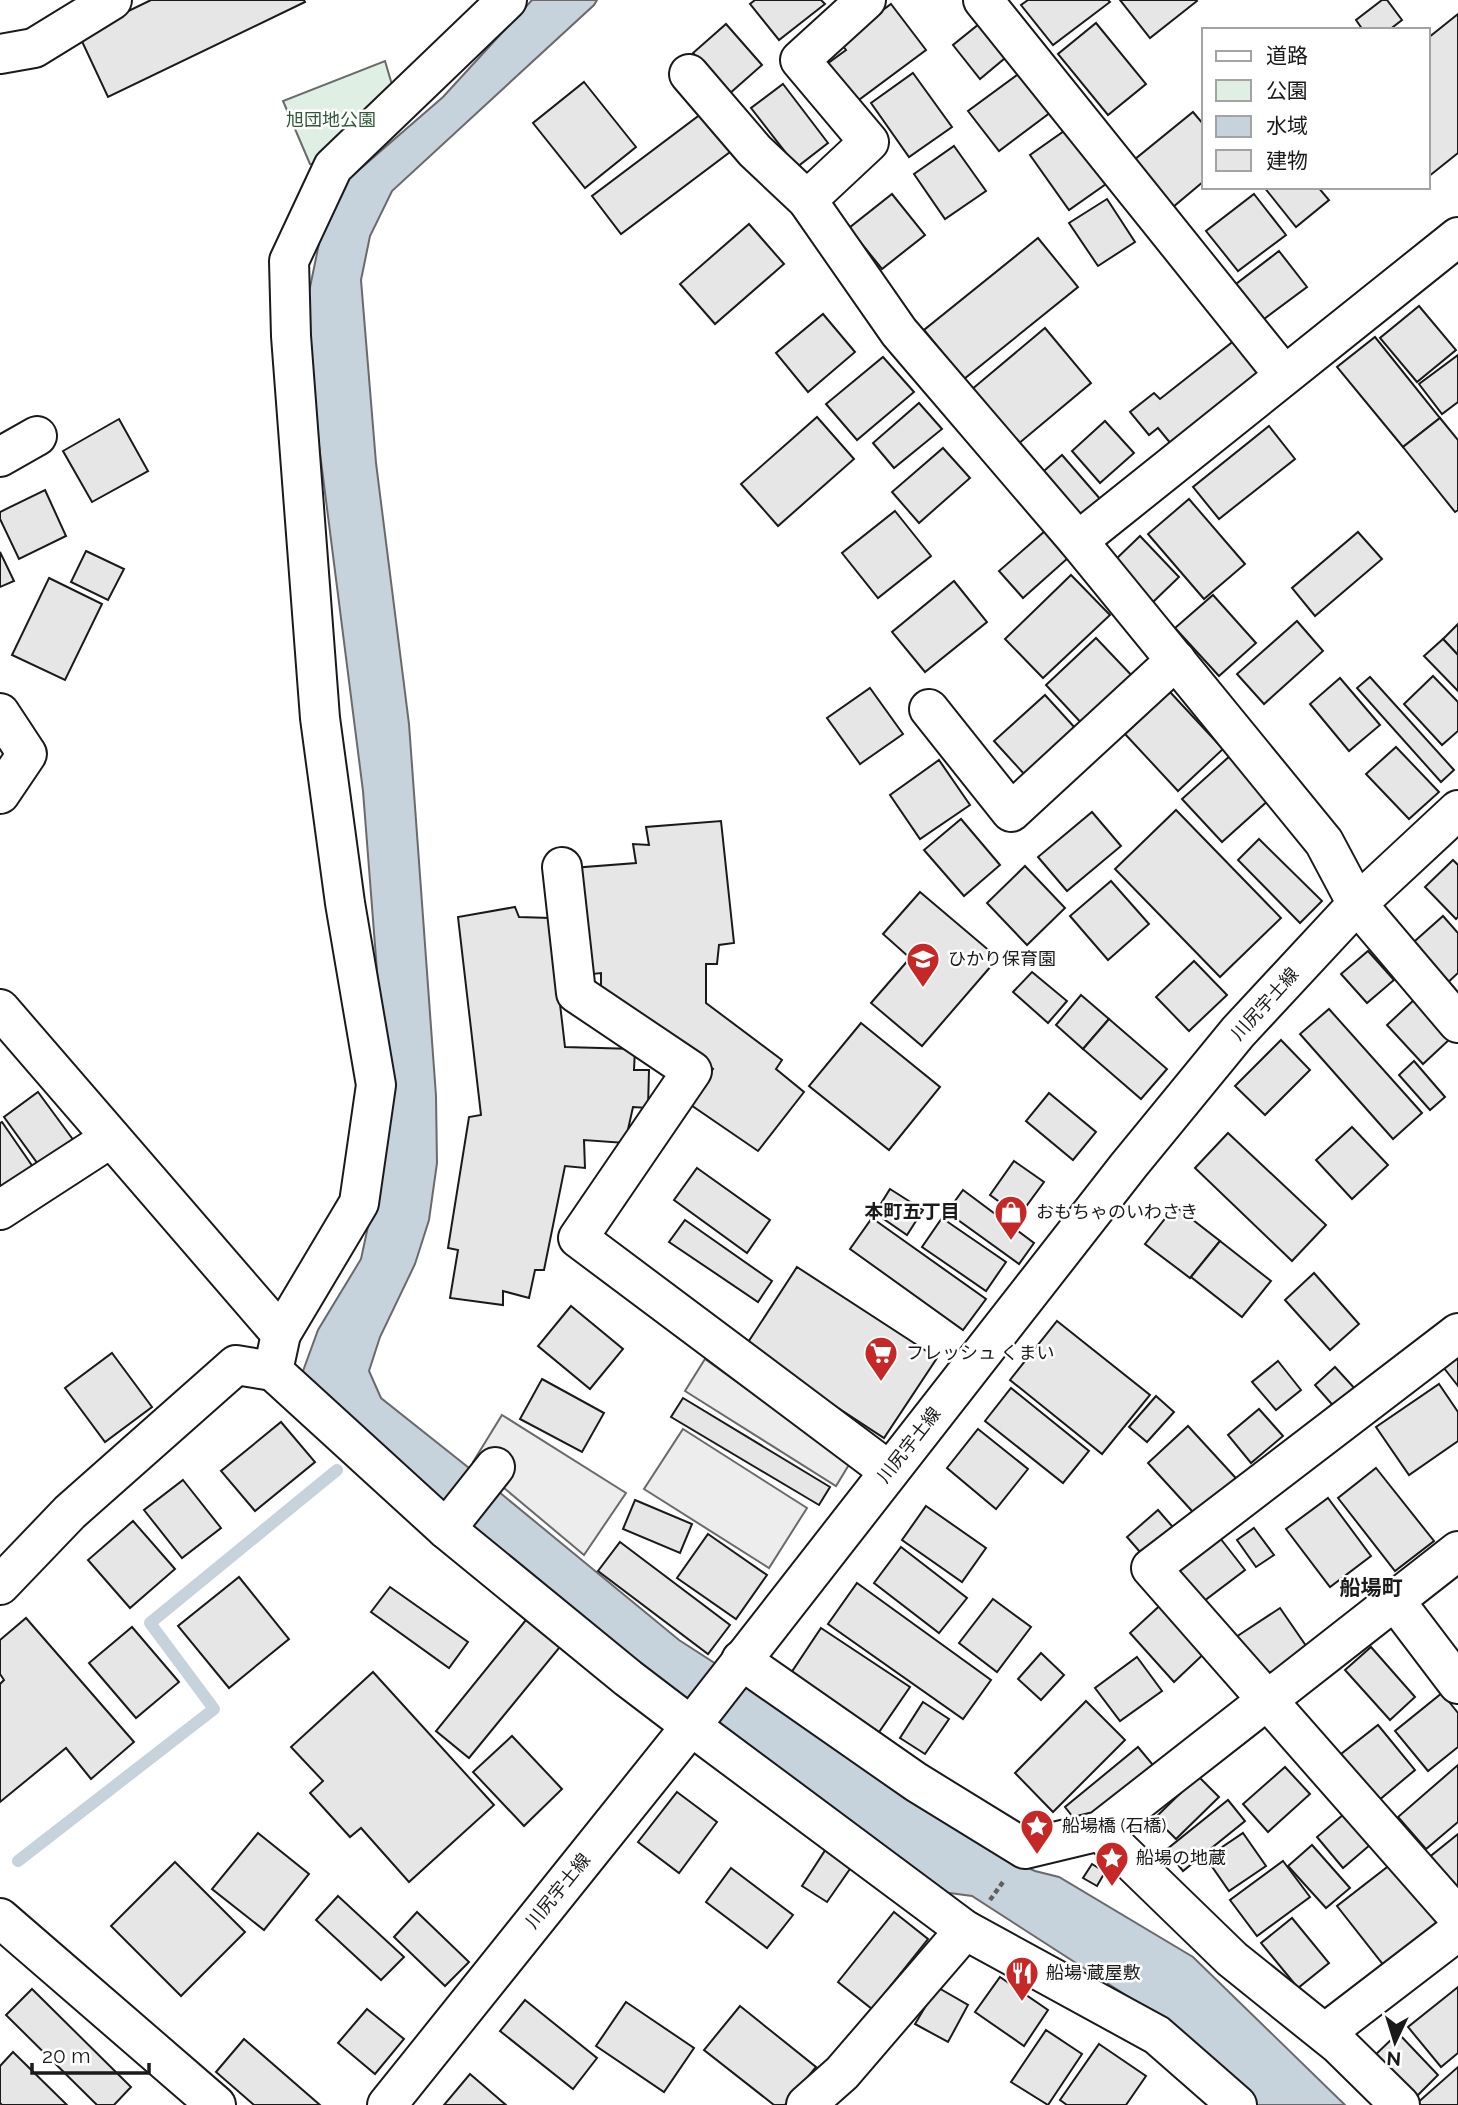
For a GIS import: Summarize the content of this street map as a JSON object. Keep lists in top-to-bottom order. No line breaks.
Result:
{"streets":{"street":["川尻宇土線"]},"districts":["本町五丁目","船場町"],"parks":["旭団地公園"],"places":{"school or university":["ひかり保育園"],"shop":["おもちゃのいわさき"],"supermarket":["フレッシュ くまい"],"place":["船場橋 (石橋)","船場の地蔵"],"restaurant":["船場 蔵屋敷"]},"legend":["道路","公園","水域","建物"],"scale_bar":"20 m","north":"bottom"}
